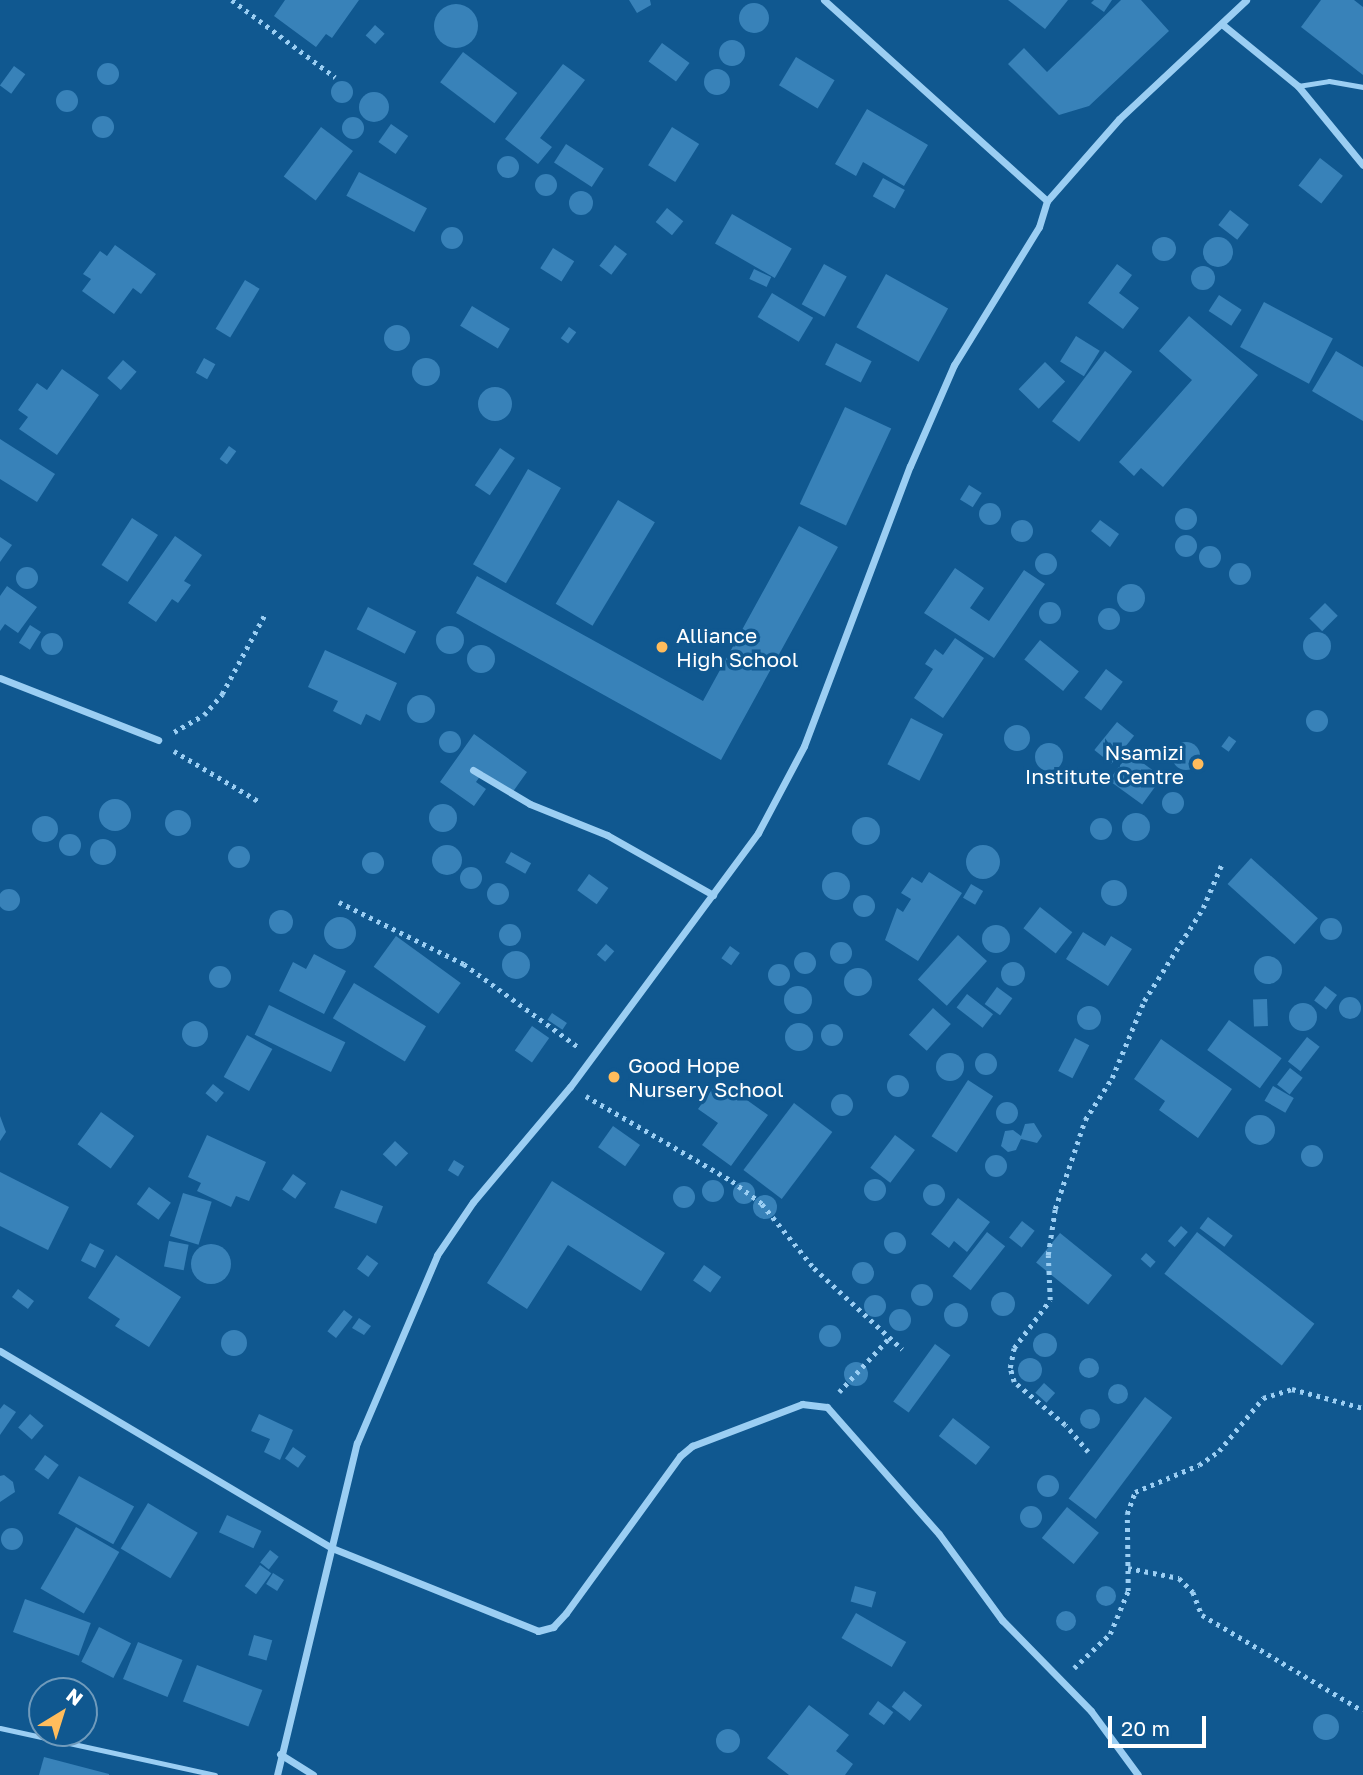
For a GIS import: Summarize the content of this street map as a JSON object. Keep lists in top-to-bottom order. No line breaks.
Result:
{"places":["Alliance High School","Nsamizi Institute Centre","Good Hope Nursery School"],"scale_bar":"20 m","north":"top right"}
